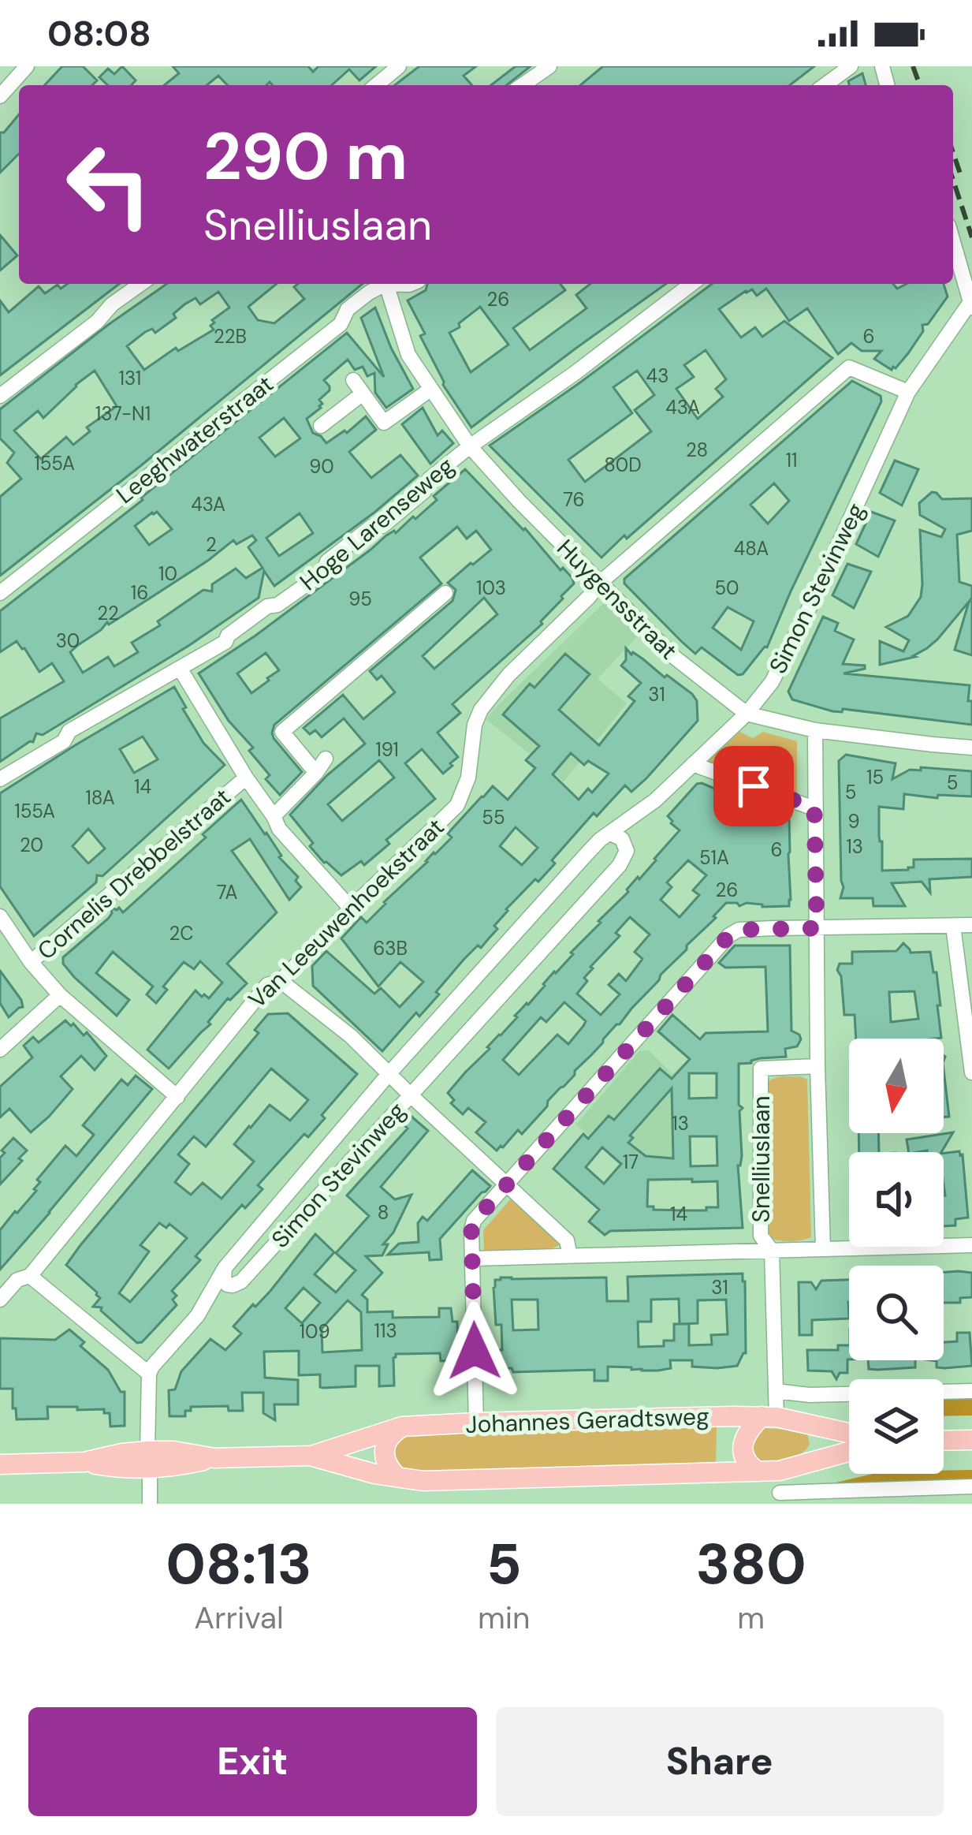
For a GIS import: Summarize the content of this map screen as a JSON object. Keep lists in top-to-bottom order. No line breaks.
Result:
{"streets":{"main road":["Johannes Geradtsweg"],"street":["Leeghwaterstraat","Hoge Larenseweg","Simon Stevinweg","Huygensstraat","Cornelis Drebbelstraat","Van Leeuwenhoekstraat","Snelliuslaan"]},"crossings":[["Hoge Larenseweg","Huygensstraat"],["Simon Stevinweg","Huygensstraat"],["Simon Stevinweg","Van Leeuwenhoekstraat"],["Huygensstraat","Van Leeuwenhoekstraat"],["Snelliuslaan","Johannes Geradtsweg"]],"house_numbers":["26","22B","6","43","131","43A","137-N1","28","11","155A","80D","90","76","43A","2","48A","10","103","50","16","95","22","30","31","191","15","5","14","5","18A","155A","55","9","20","13","6","51A","26","7A","2C","63B","13","17","8","14","31","113","109"],"north":"bottom","page":{"status":"08:08","turn":["290 m","Snelliuslaan"],"eta":["08:13","Arrival","5","min","380","m"],"buttons":["Exit","Share"]}}
